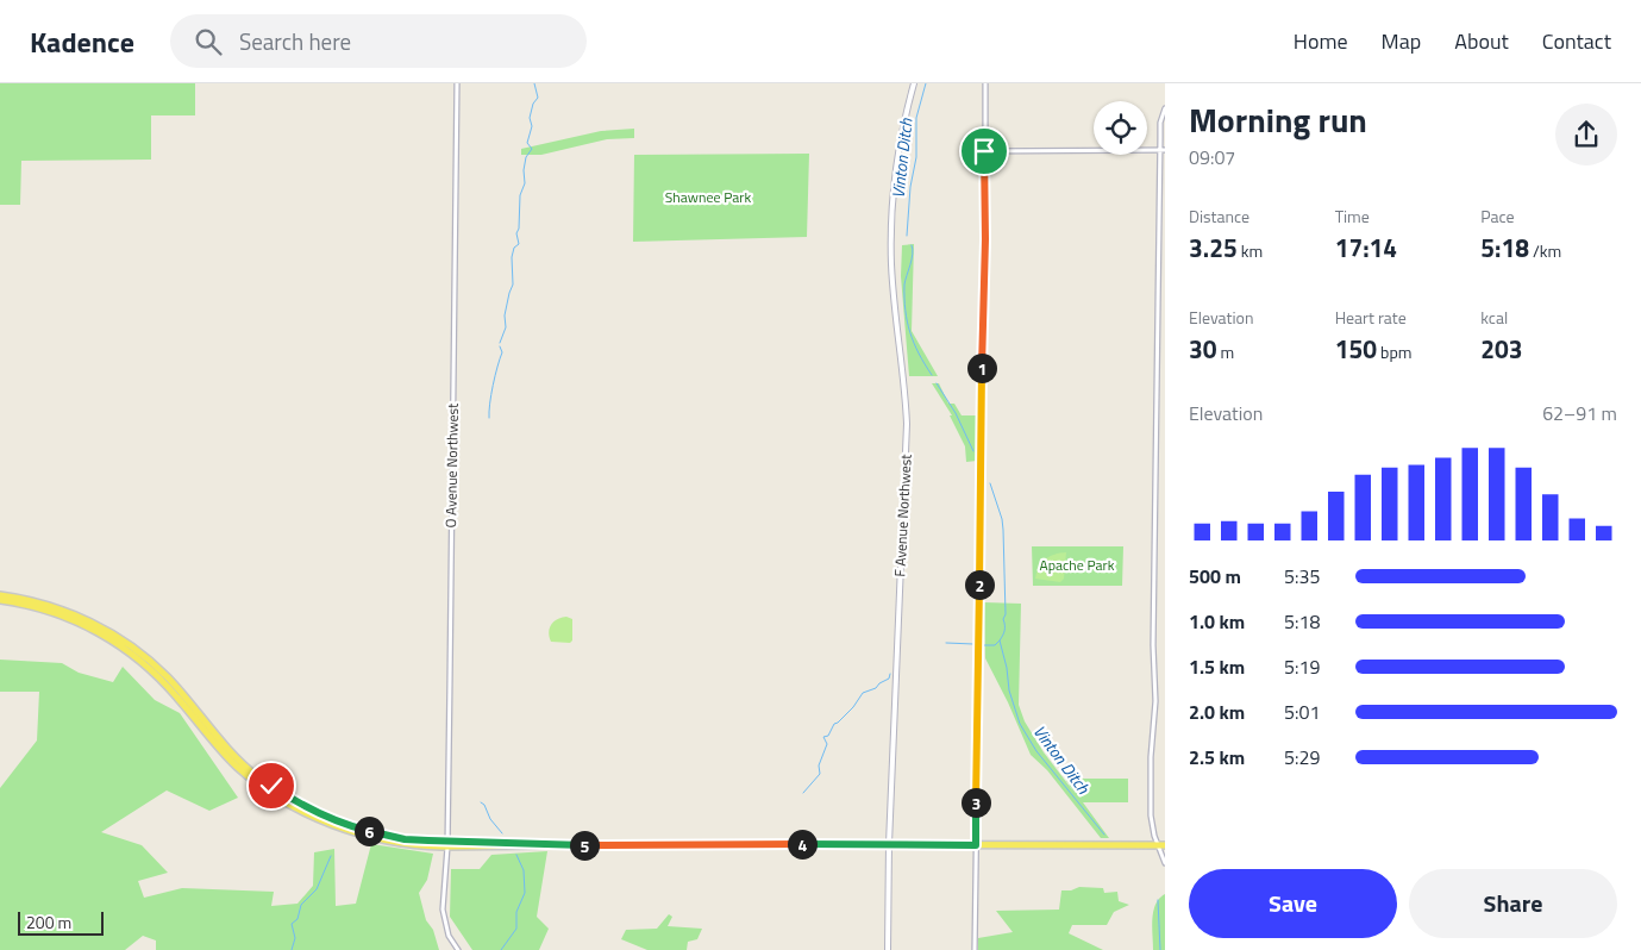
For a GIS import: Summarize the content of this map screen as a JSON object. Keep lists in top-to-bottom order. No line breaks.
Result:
{"streets":{"main road":["F Avenue Northwest"],"street":["O Avenue Northwest"]},"water":["Vinton Ditch"],"parks":["Shawnee Park","Apache Park"],"scale_bar":"200 m","page":{"header":"Kadence","search":"Search here","nav":["Home","Map","About","Contact"],"heading":["Morning run","09:07"],"stats":[["Distance","3.25 km"],["Time","17:14"],["Pace","5:18 /km"],["Elevation","30 m"],["Heart rate","150 bpm"],["kcal","203"]],"pins":["1","2","3","6","4","5"],"chart":["Elevation","62–91 m"],"list":[{"name":"500 m","note":"5:35"},{"name":"1.0 km","note":"5:18"},{"name":"1.5 km","note":"5:19"},{"name":"2.0 km","note":"5:01"},{"name":"2.5 km","note":"5:29"}],"buttons":["Save","Share"],"scale":"200 m"}}
